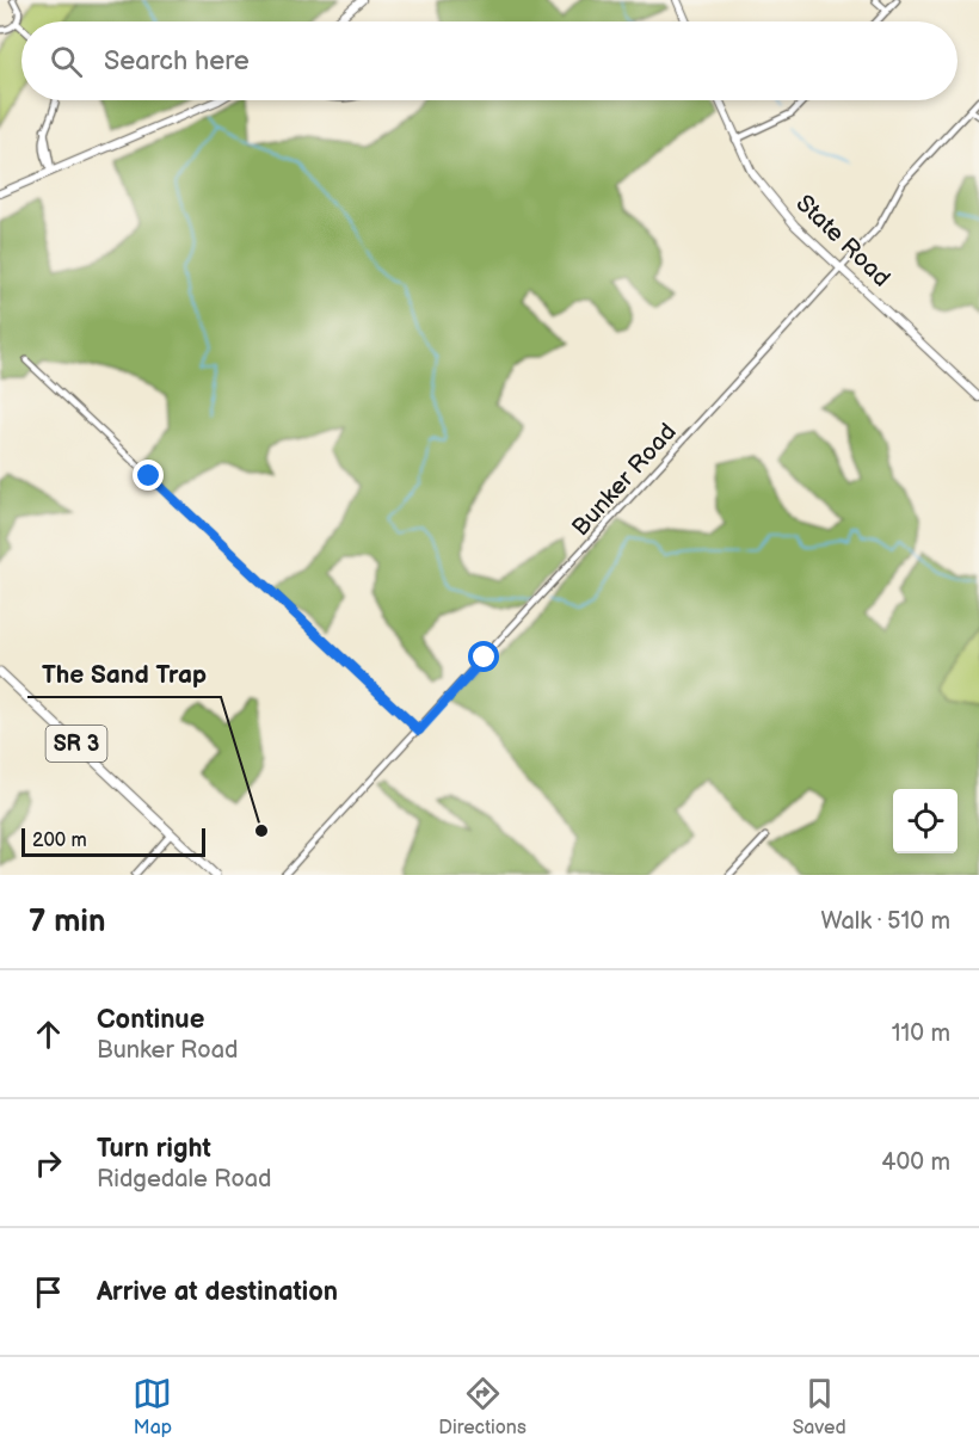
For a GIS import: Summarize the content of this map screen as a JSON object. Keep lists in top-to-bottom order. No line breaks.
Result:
{"streets":{"main road":["State Road","SR 3"],"street":["Bunker Road"]},"crossings":[["State Road","Bunker Road"]],"places":["The Sand Trap"],"scale_bar":"200 m","page":{"search":"Search here","scale":"200 m","heading":["7 min","Walk · 510 m"],"list":[["Continue","Bunker Road","110 m"],["Turn right","Ridgedale Road","400 m"],"Arrive at destination"],"nav":["Map","Directions","Saved"]}}
